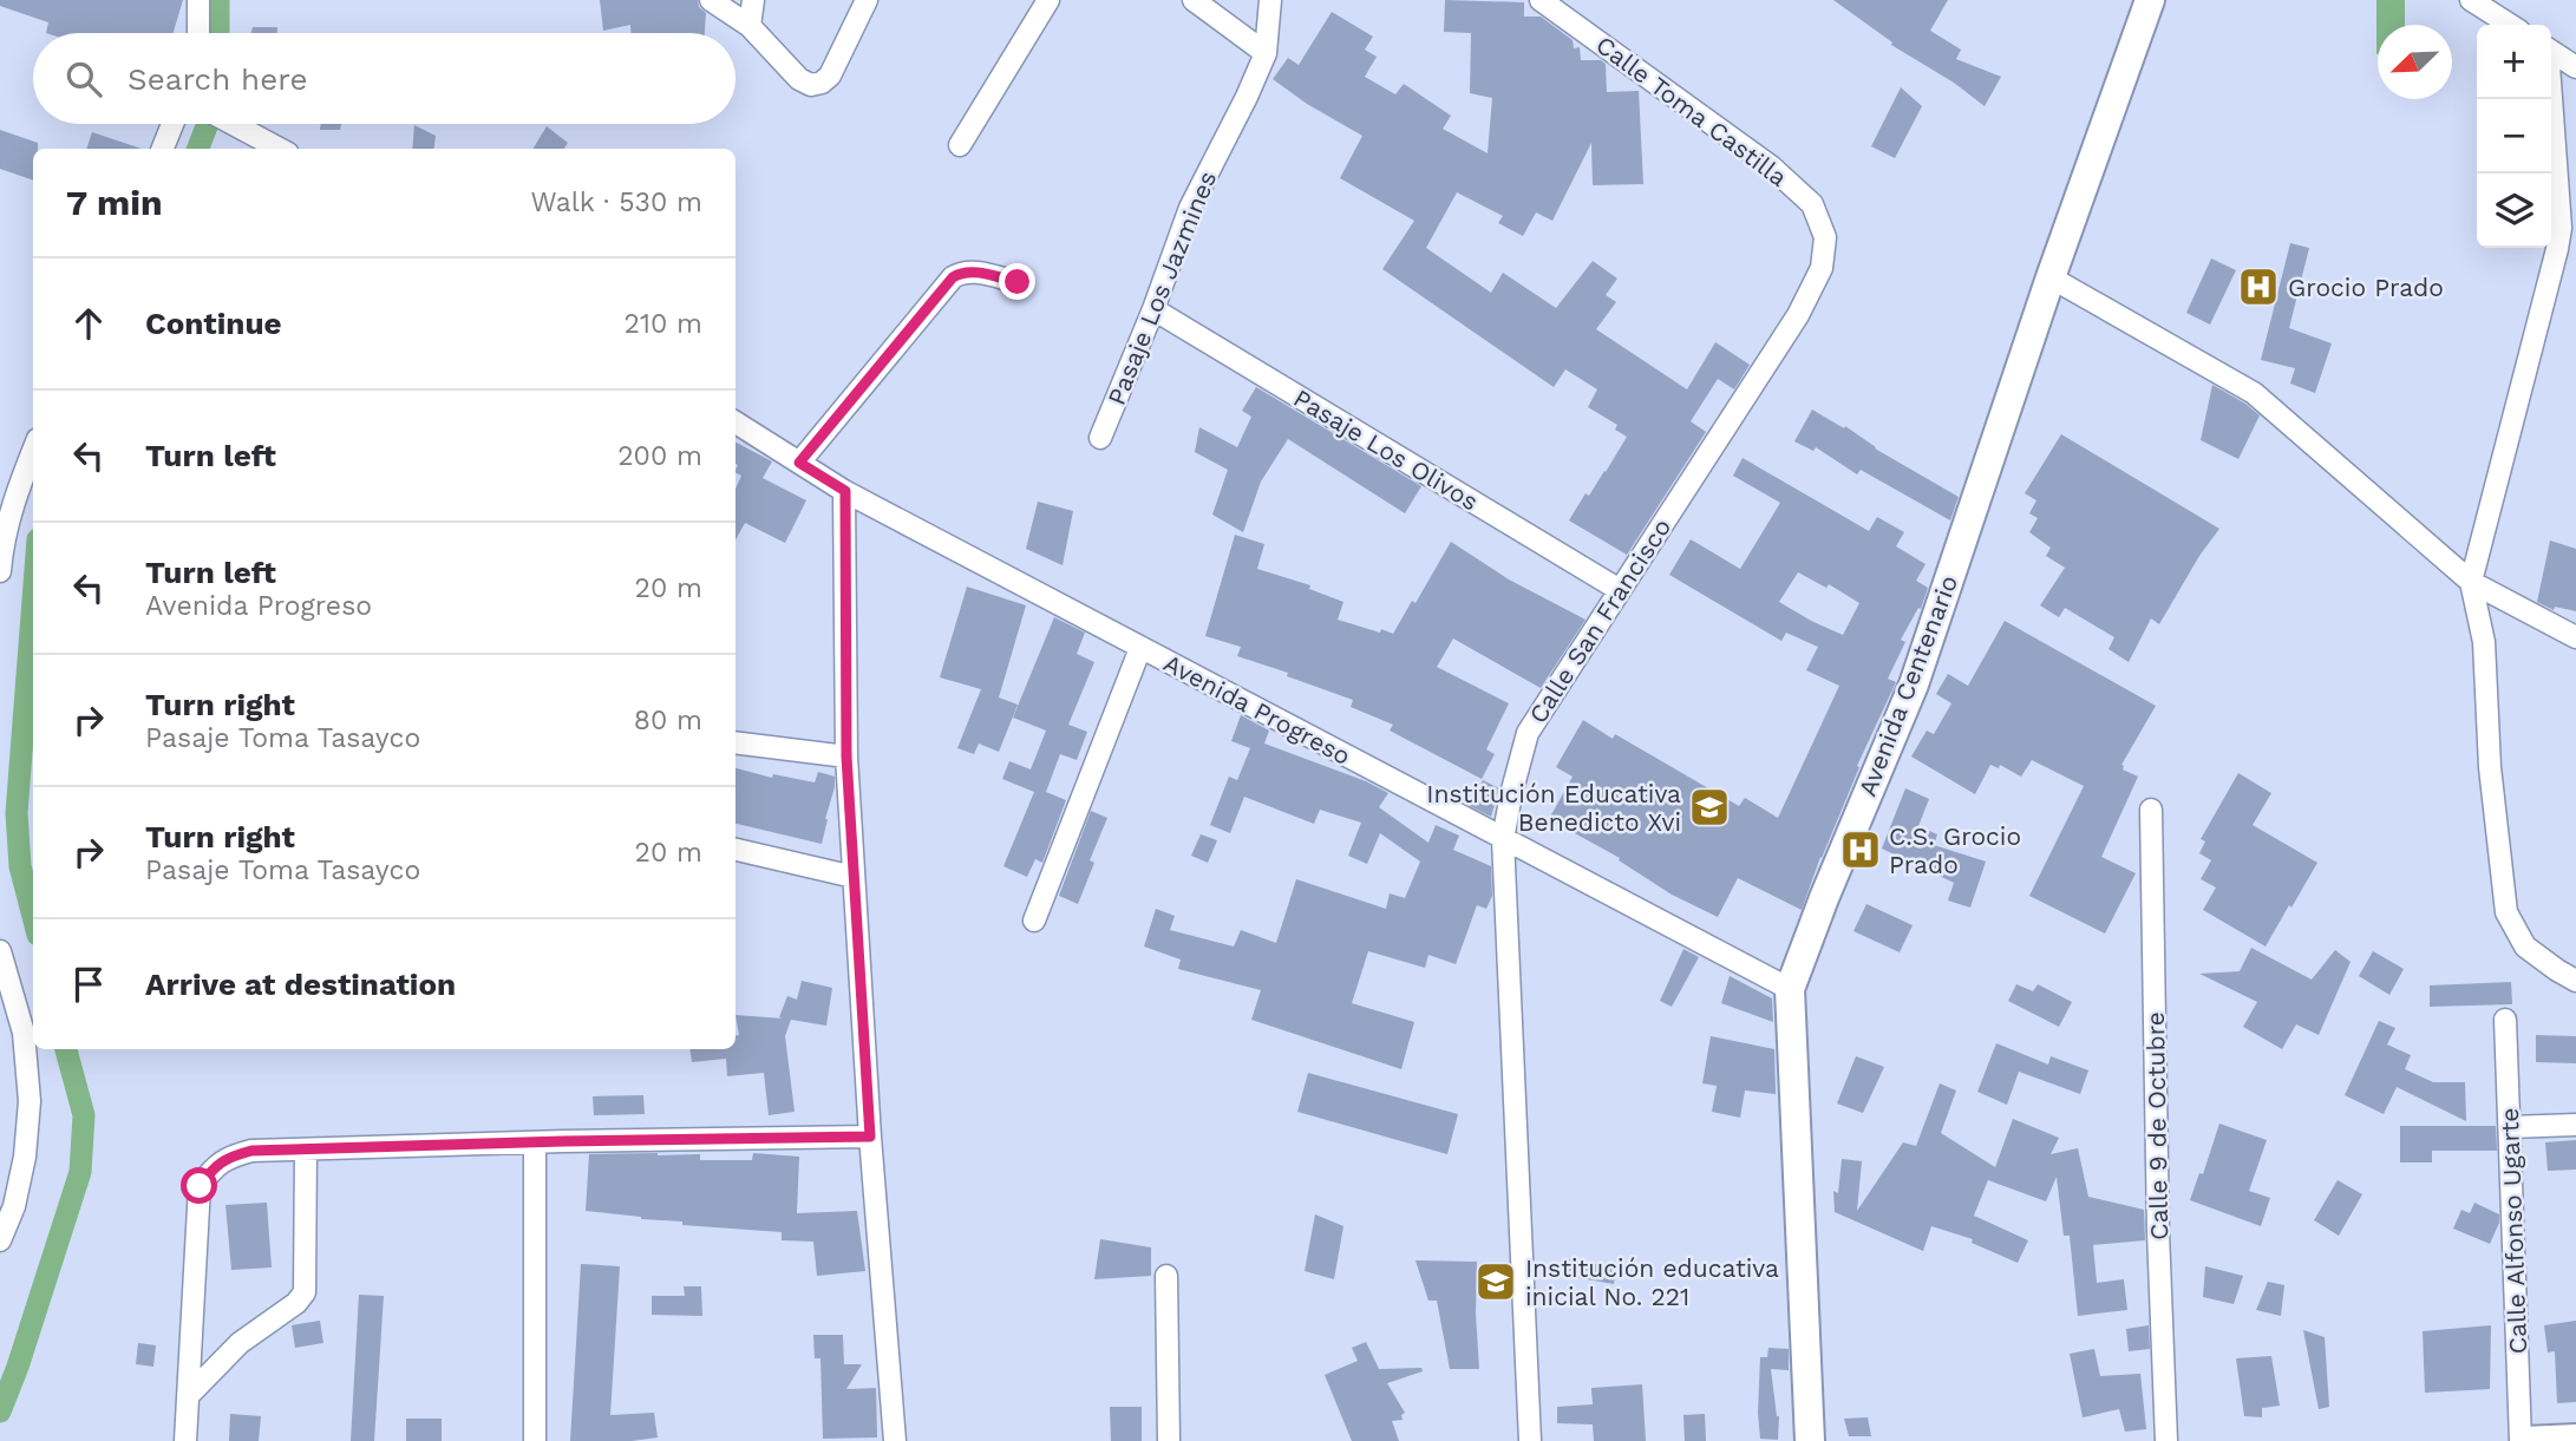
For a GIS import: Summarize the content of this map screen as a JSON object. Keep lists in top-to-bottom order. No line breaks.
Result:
{"streets":{"main road":["Avenida Centenario"],"street":["Calle Toma Castilla","Pasaje Los Jazmines","Pasaje Los Olivos","Calle San Francisco","Avenida Progreso","Calle 9 de Octubre","Calle Alfonso Ugarte"]},"crossings":[["Calle Toma Castilla","Calle San Francisco"],["Pasaje Los Jazmines","Pasaje Los Olivos"],["Pasaje Los Olivos","Calle San Francisco"],["Calle San Francisco","Avenida Progreso"],["Avenida Centenario","Avenida Progreso"]],"places":{"hospital":["Grocio Prado","C.S. Grocio Prado"],"school or university":["Institución Educativa Benedicto Xvi","Institución educativa inicial No. 221"]},"north":"bottom left","page":{"map_buttons":["+","−"],"search":"Search here","heading":["7 min","Walk · 530 m"],"list":[["Continue","210 m"],["Turn left","200 m"],["Turn left","Avenida Progreso","20 m"],["Turn right","Pasaje Toma Tasayco","80 m"],["Turn right","Pasaje Toma Tasayco","20 m"],"Arrive at destination"]}}
